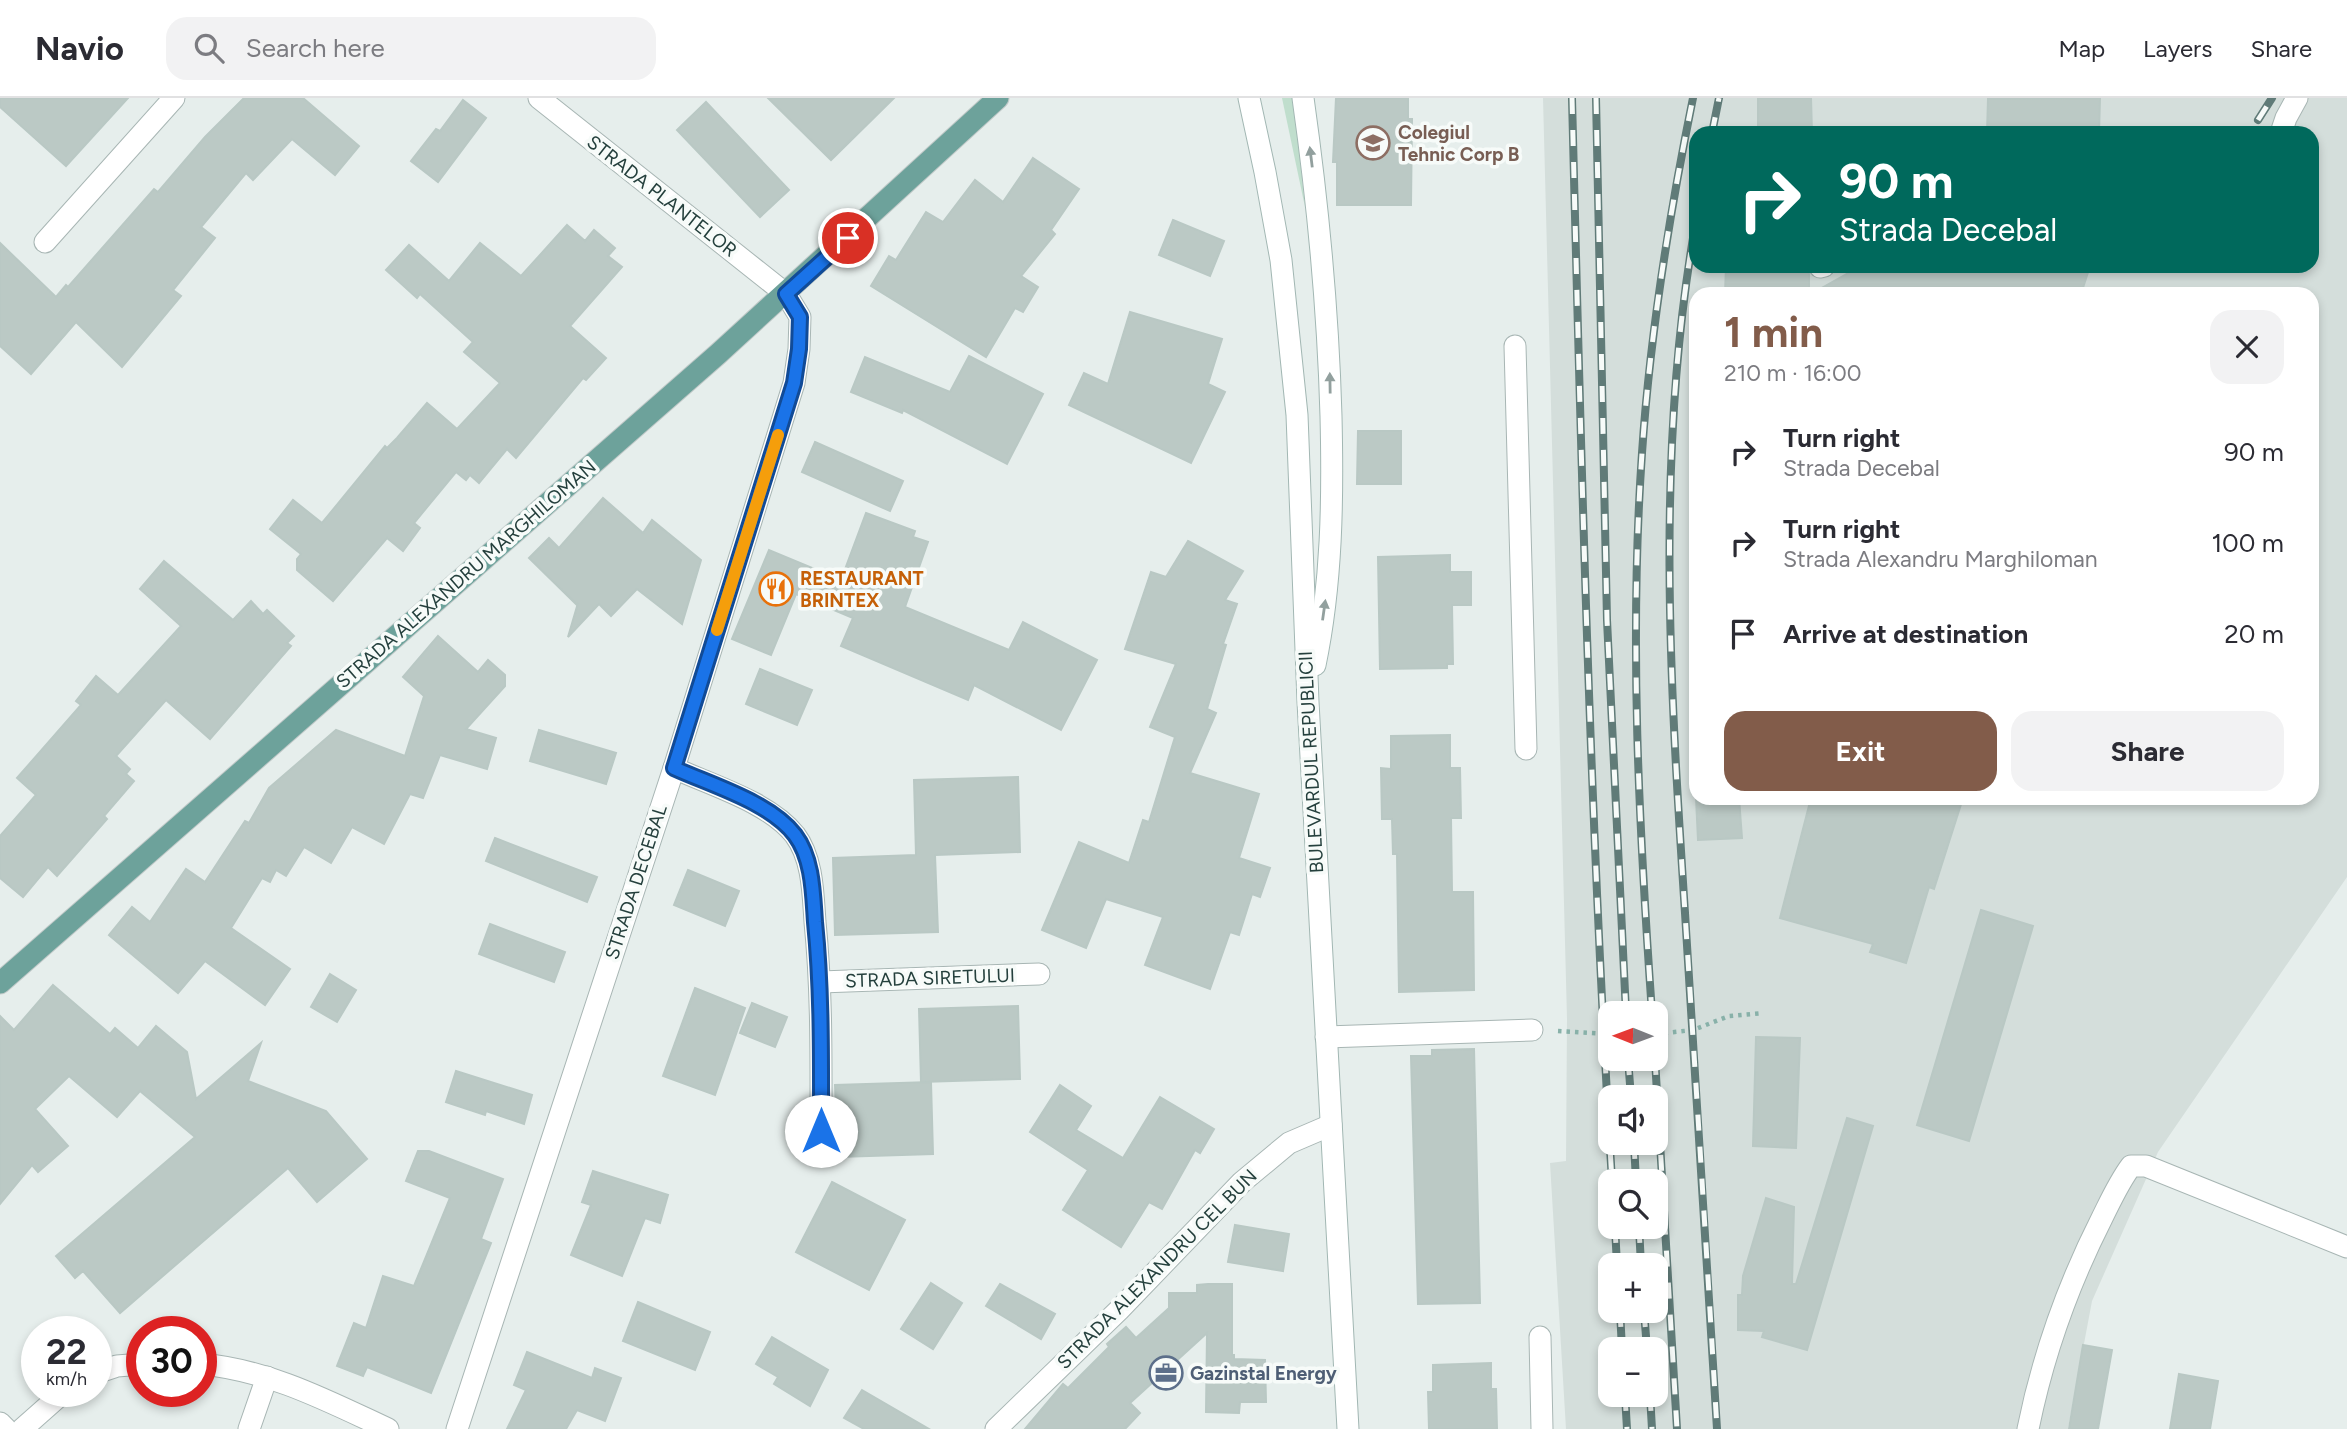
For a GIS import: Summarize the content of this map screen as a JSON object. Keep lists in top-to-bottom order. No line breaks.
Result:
{"streets":{"main road":["STRADA ALEXANDRU MARGHILOMAN"],"street":["STRADA PLANTELOR","BULEVARDUL REPUBLICII","STRADA DECEBAL","STRADA SIRETULUI","STRADA ALEXANDRU CEL BUN"]},"crossings":[["STRADA PLANTELOR","STRADA ALEXANDRU MARGHILOMAN"],["STRADA PLANTELOR","STRADA DECEBAL"],["STRADA ALEXANDRU MARGHILOMAN","STRADA DECEBAL"],["BULEVARDUL REPUBLICII","STRADA ALEXANDRU CEL BUN"],["STRADA DECEBAL","STRADA SIRETULUI"]],"places":{"school or university":["Colegiul Tehnic Corp B"],"restaurant":["RESTAURANT BRINTEX"],"office":["Gazinstal Energy"]},"north":"left","page":{"header":"Navio","search":"Search here","nav":["Map","Layers","Share"],"turn":["90 m","Strada Decebal"],"heading":["1 min","210 m · 16:00"],"list":[{"name":"Turn right","note":"Strada Decebal","value":"90 m"},{"name":"Turn right","note":"Strada Alexandru Marghiloman","value":"100 m"},{"name":"Arrive at destination","value":"20 m"}],"buttons":["Exit","Share"],"map_buttons":["+","−"],"speed":"22 km/h","limit":"30"}}
